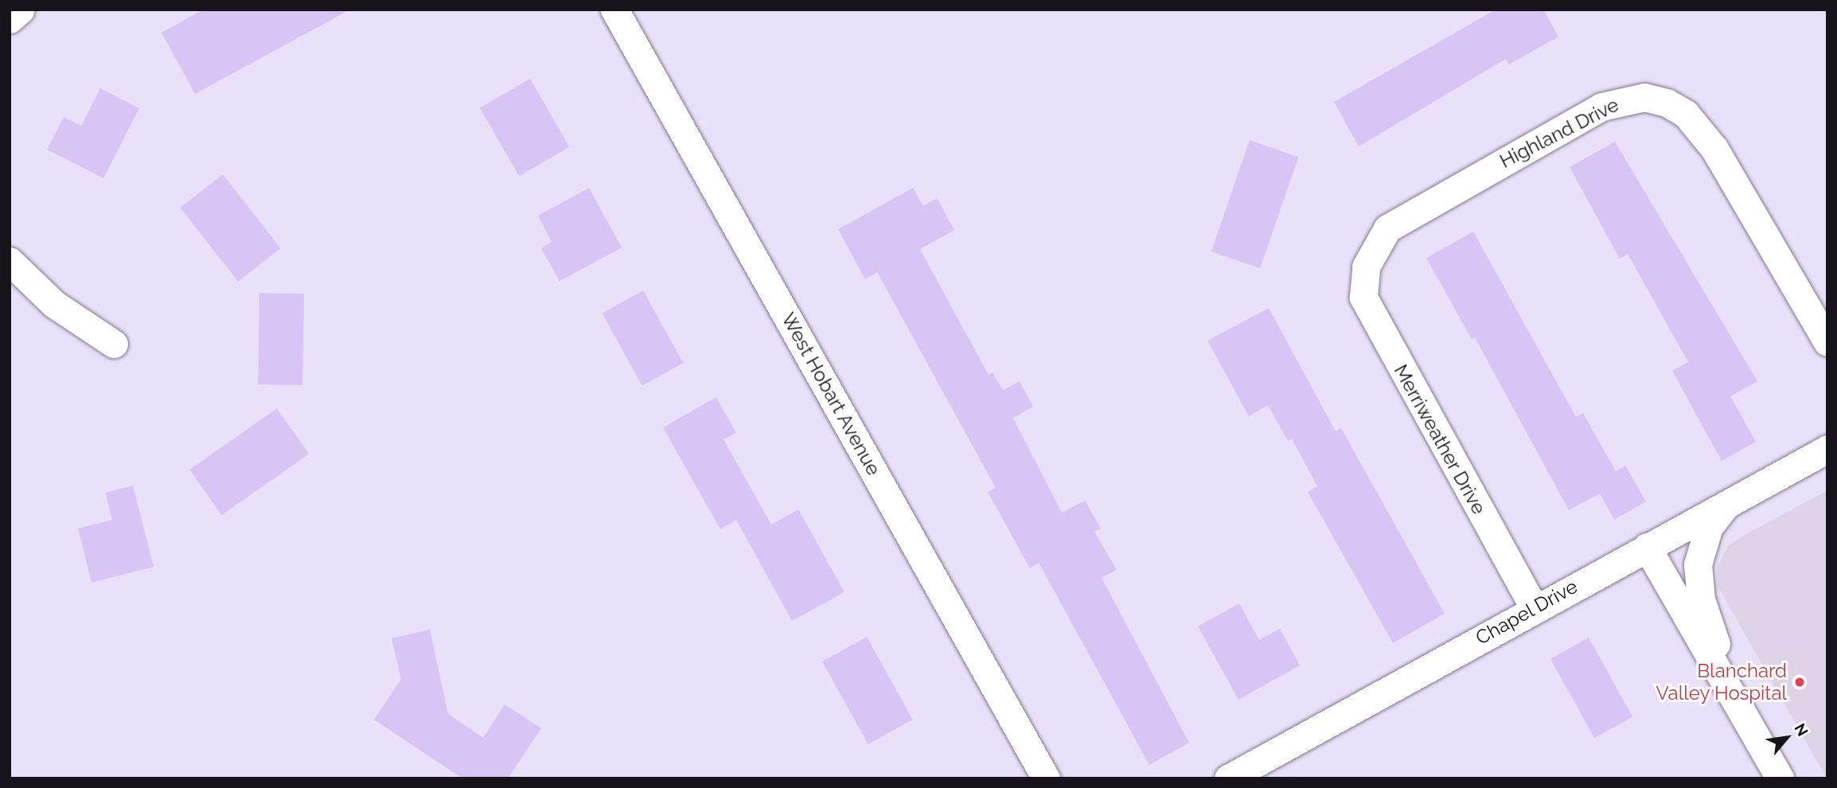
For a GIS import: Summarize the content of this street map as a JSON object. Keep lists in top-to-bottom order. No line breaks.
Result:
{"streets":{"street":["Highland Drive","West Hobart Avenue","Merriweather Drive","Chapel Drive"]},"crossings":[["Highland Drive","Merriweather Drive"],["Merriweather Drive","Chapel Drive"]],"places":["Blanchard Valley Hospital"],"north":"top right"}
